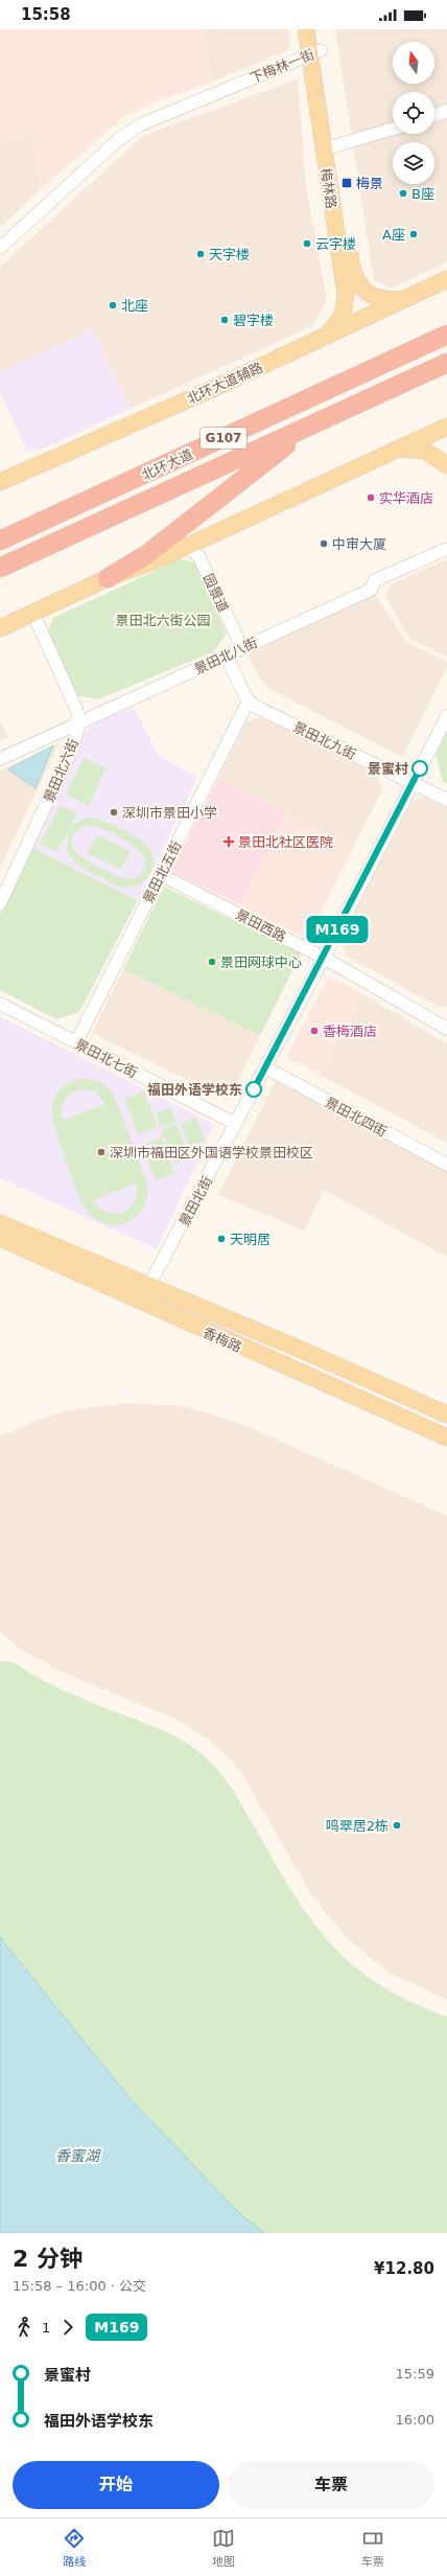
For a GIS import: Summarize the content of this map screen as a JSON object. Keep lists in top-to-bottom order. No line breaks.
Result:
{"streets":{"highway":["G107","北环大道"],"main road":["梅林路","北环大道辅路","香梅路"],"street":["下梅林一街","园景道","景田北八街","景田北九街","景田北六街","景田北五街","景田西路","景田北七街","景田北四街","景田北街"]},"crossings":[["下梅林一街","梅林路"],["梅林路","北环大道辅路"],["园景道","景田北八街"],["景田北八街","景田北九街"],["景田北八街","景田北六街"],["景田北九街","景田北五街"],["景田北九街","景田北街"],["景田北五街","景田西路"],["景田北五街","景田北七街"],["景田西路","景田北街"],["景田北七街","景田北街"],["景田北四街","景田北街"],["景田北街","香梅路"]],"water":["香蜜湖"],"parks":["景田北六街公园"],"places":{"transit":["梅景"],"other":["B座","A座","云字楼","天字楼","北座","碧字楼","实华酒店","中审大厦","景蜜村","深圳市景田小学","景田网球中心","香梅酒店","福田外语学校东","深圳市福田区外国语学校景田校区","天明居","鸣翠居2栋"],"health":["景田北社区医院"]},"lines":["bus line M169"],"north":"top","page":{"status":"15:58","on_map":"M169","heading":["2 分钟","15:58 – 16:00 · 公交","¥12.80"],"legs":["1","M169"],"list":[{"name":"景蜜村","value":"15:59"},{"name":"福田外语学校东","value":"16:00"}],"buttons":["开始","车票"],"tabs":["路线","地图","车票"]}}
